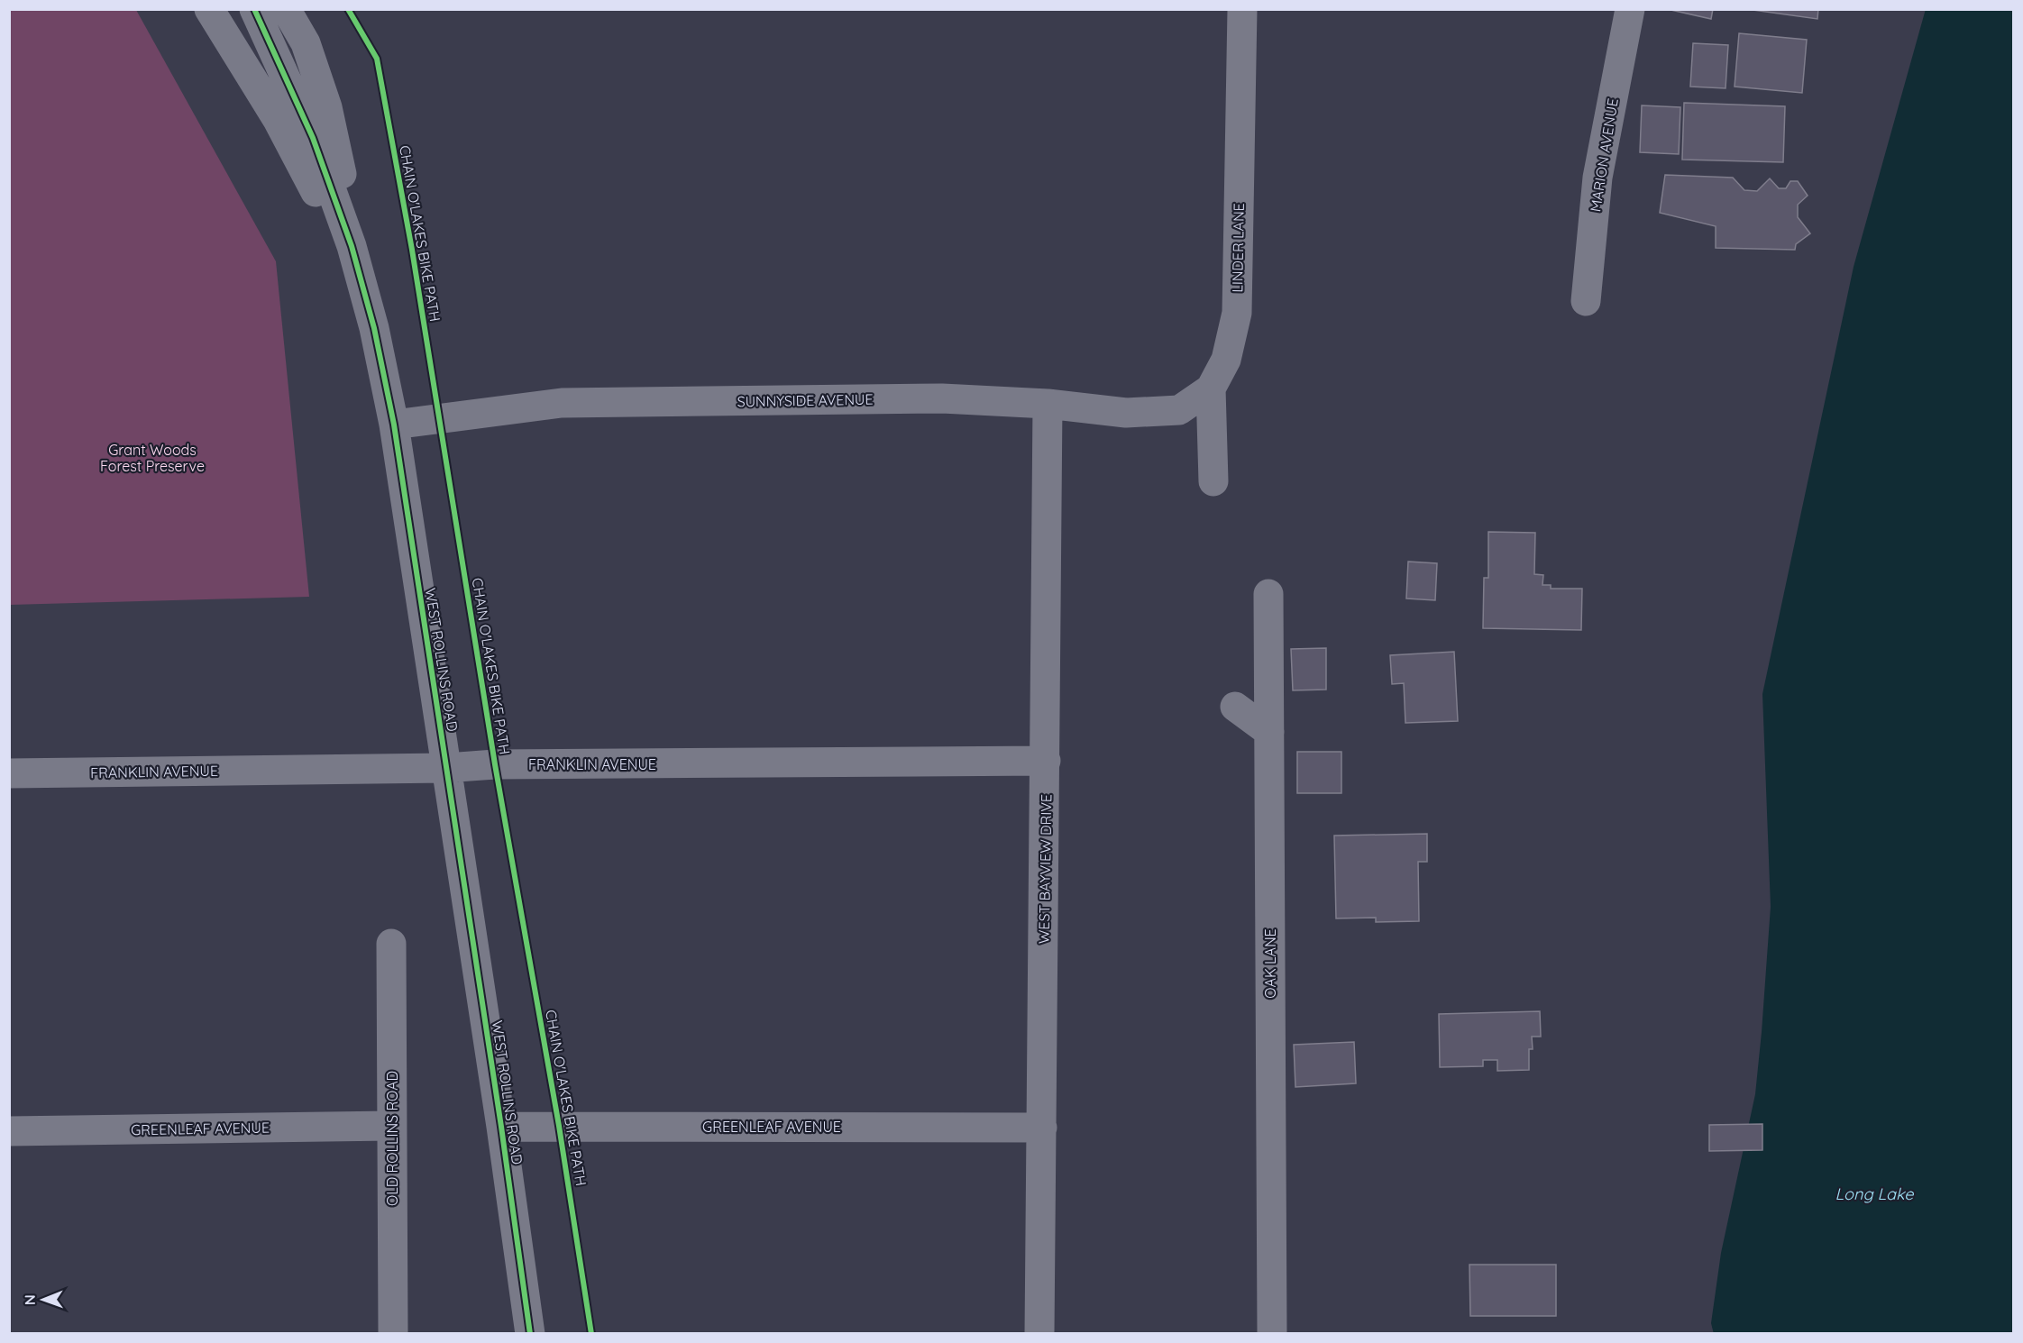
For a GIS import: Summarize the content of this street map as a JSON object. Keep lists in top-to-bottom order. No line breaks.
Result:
{"streets":{"street":["MARION AVENUE","LINDER LANE","SUNNYSIDE AVENUE","WEST ROLLINS ROAD","FRANKLIN AVENUE","WEST BAYVIEW DRIVE","OAK LANE","GREENLEAF AVENUE","OLD ROLLINS ROAD"],"cycle path":["CHAIN O'LAKES BIKE PATH"]},"crossings":[["LINDER LANE","SUNNYSIDE AVENUE"],["SUNNYSIDE AVENUE","WEST ROLLINS ROAD"],["SUNNYSIDE AVENUE","WEST BAYVIEW DRIVE"],["WEST ROLLINS ROAD","FRANKLIN AVENUE"],["WEST ROLLINS ROAD","GREENLEAF AVENUE"],["FRANKLIN AVENUE","WEST BAYVIEW DRIVE"],["WEST BAYVIEW DRIVE","GREENLEAF AVENUE"],["GREENLEAF AVENUE","OLD ROLLINS ROAD"]],"water":["Long Lake"],"parks":["Grant Woods Forest Preserve"],"north":"left"}
